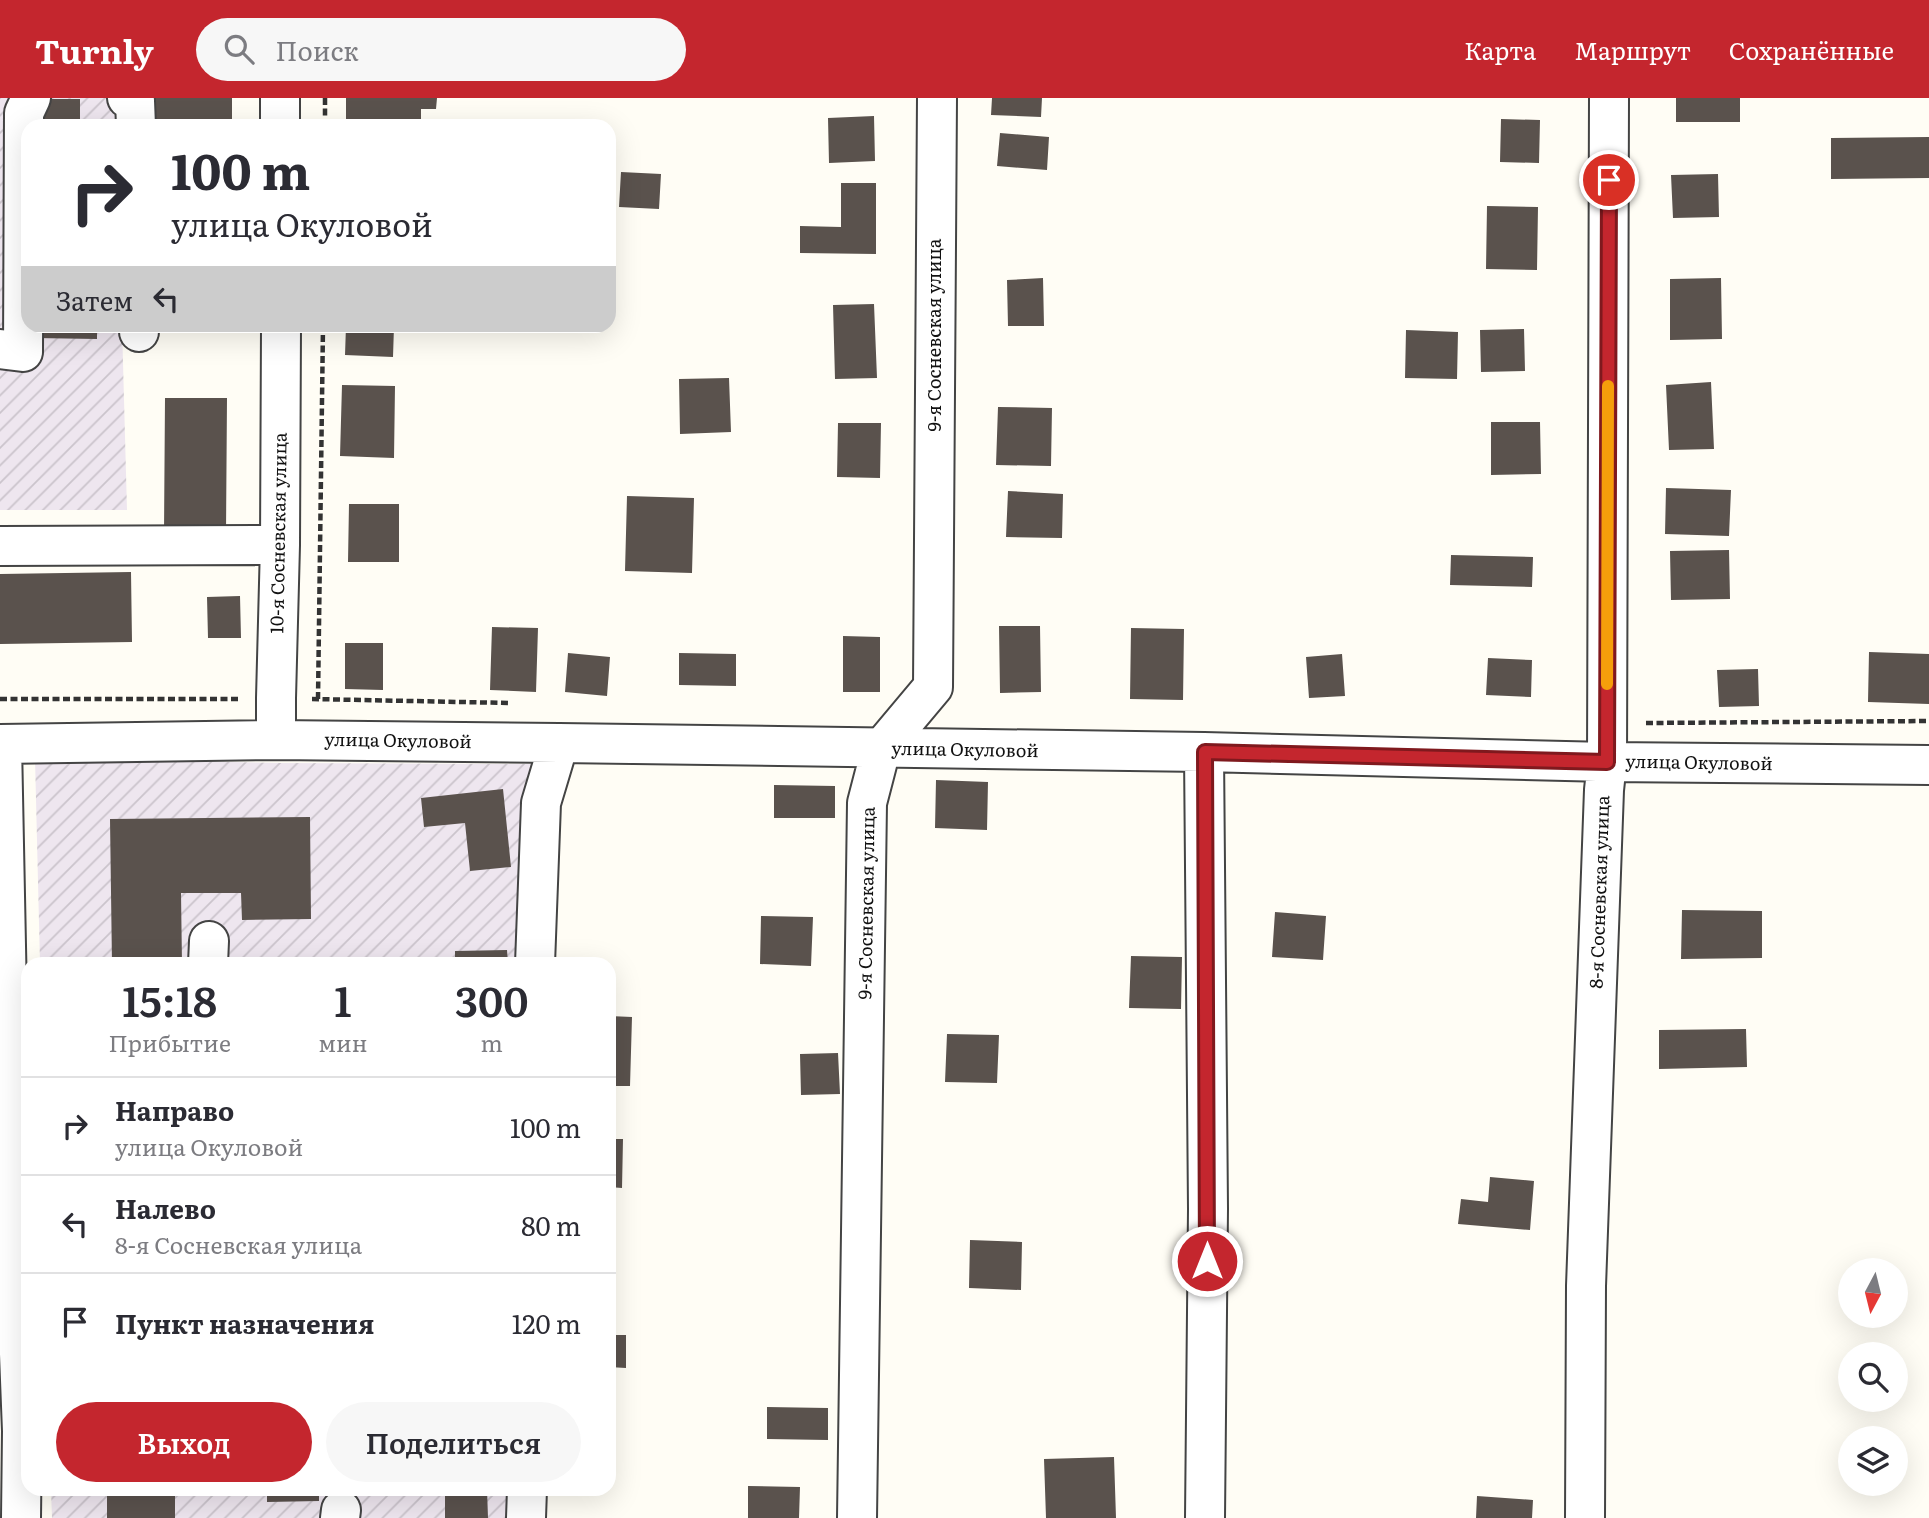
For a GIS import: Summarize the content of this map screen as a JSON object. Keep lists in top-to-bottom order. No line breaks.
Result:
{"streets":{"street":["9-я Сосневская улица","10-я Сосневская улица","улица Окуловой","8-я Сосневская улица"]},"crossings":[["9-я Сосневская улица","улица Окуловой"],["10-я Сосневская улица","улица Окуловой"],["улица Окуловой","8-я Сосневская улица"]],"north":"bottom","page":{"header":"Turnly","search":"Поиск","nav":["Карта","Маршрут","Сохранённые"],"turn":["100 m","улица Окуловой"],"then":"Затем","eta":["15:18","Прибытие","1","мин","300","m"],"list":[{"name":"Направо","note":"улица Окуловой","value":"100 m"},{"name":"Налево","note":"8-я Сосневская улица","value":"80 m"},{"name":"Пункт назначения","value":"120 m"}],"buttons":["Выход","Поделиться"]}}
